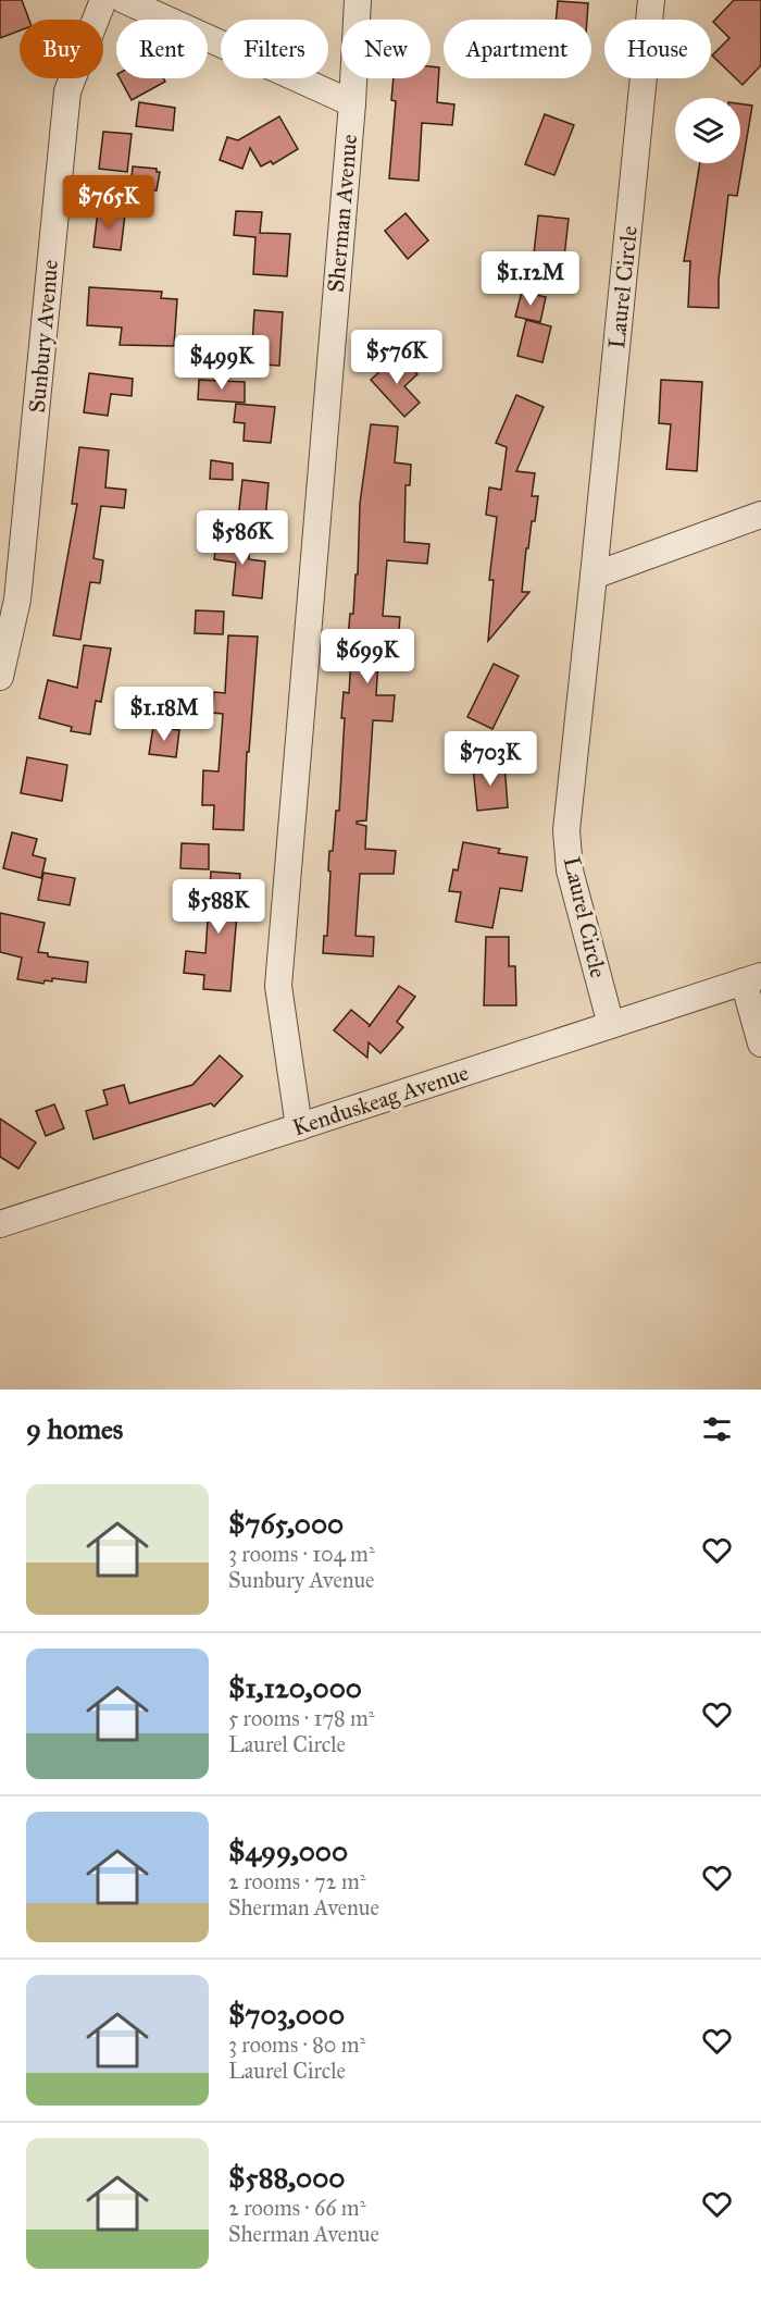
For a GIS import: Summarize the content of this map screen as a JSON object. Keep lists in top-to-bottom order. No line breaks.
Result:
{"streets":{"street":["Sherman Avenue","Laurel Circle","Sunbury Avenue","Kenduskeag Avenue"]},"crossings":[["Sherman Avenue","Kenduskeag Avenue"],["Laurel Circle","Kenduskeag Avenue"]],"page":{"chip":["Buy","Rent","Filters","New","Apartment","House"],"price":["$765K","$1.12M","$576K","$499K","$586K","$699K","$1.18M","$703K","$588K"],"heading":"9 homes","list":[{"name":"$765,000","note":"3 rooms · 104 m² · Sunbury Avenue"},{"name":"$1,120,000","note":"5 rooms · 178 m² · Laurel Circle"},{"name":"$499,000","note":"2 rooms · 72 m² · Sherman Avenue"},{"name":"$703,000","note":"3 rooms · 80 m² · Laurel Circle"},{"name":"$588,000","note":"2 rooms · 66 m² · Sherman Avenue"}]}}
